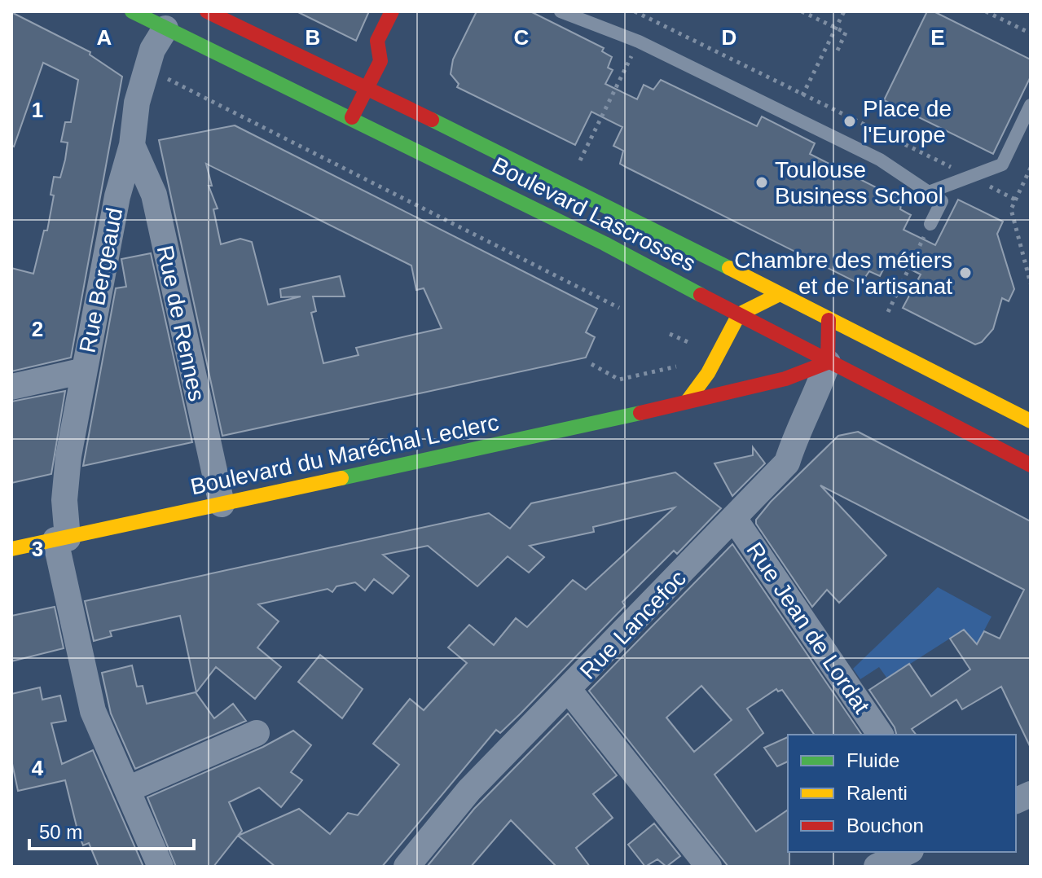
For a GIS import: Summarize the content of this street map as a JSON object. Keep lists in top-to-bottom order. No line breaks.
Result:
{"streets":{"main road":["Boulevard Lascrosses","Boulevard du Maréchal Leclerc"],"street":["Rue Bergeaud","Rue de Rennes","Rue Lancefoc","Rue Jean de Lordat"]},"crossings":[["Boulevard Lascrosses","Rue Bergeaud"],["Boulevard Lascrosses","Boulevard du Maréchal Leclerc"],["Boulevard Lascrosses","Rue Lancefoc"],["Rue Bergeaud","Rue de Rennes"],["Rue Bergeaud","Boulevard du Maréchal Leclerc"],["Rue de Rennes","Boulevard du Maréchal Leclerc"],["Boulevard du Maréchal Leclerc","Rue Lancefoc"],["Rue Lancefoc","Rue Jean de Lordat"]],"places":["Place de l'Europe","Toulouse Business School","Chambre des métiers et de l'artisanat"],"legend":["Fluide","Ralenti","Bouchon"],"scale_bar":"50 m","grid":{"columns":["A","B","C","D","E"],"rows":["1","2","3","4"]}}
